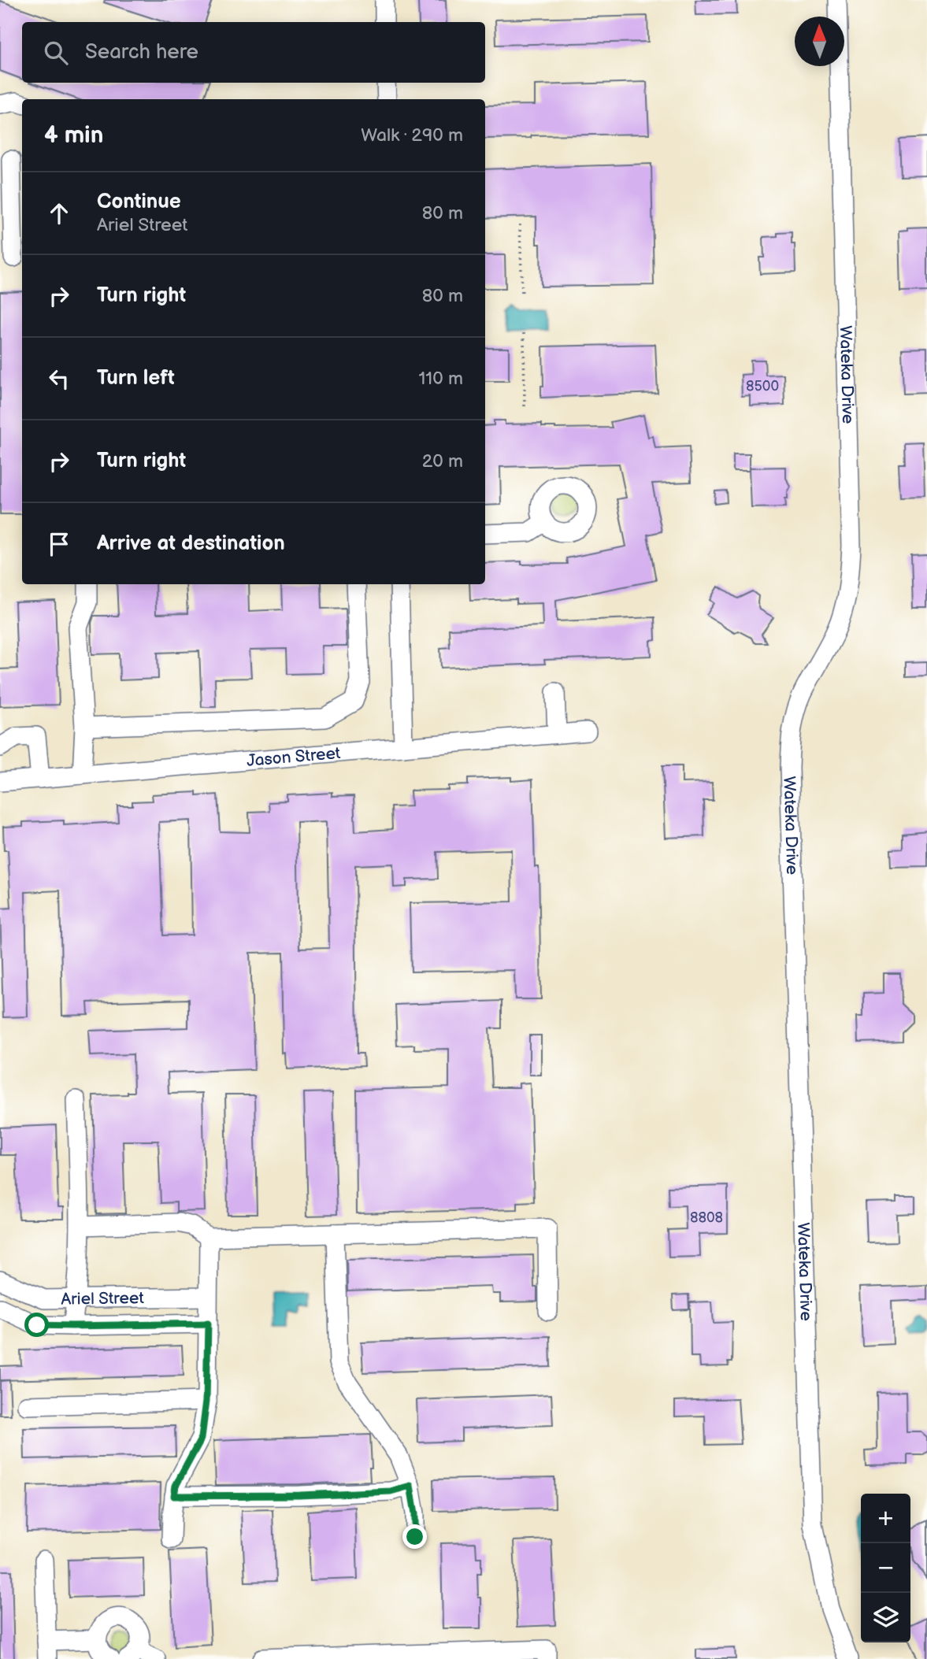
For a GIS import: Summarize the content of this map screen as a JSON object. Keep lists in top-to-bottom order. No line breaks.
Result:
{"streets":{"street":["Wateka Drive","Jason Street","Ariel Street"]},"house_numbers":["8500","8808"],"north":"top","page":{"search":"Search here","heading":["4 min","Walk · 290 m"],"list":[["Continue","Ariel Street","80 m"],["Turn right","80 m"],["Turn left","110 m"],["Turn right","20 m"],"Arrive at destination"],"map_buttons":["+","−"]}}
